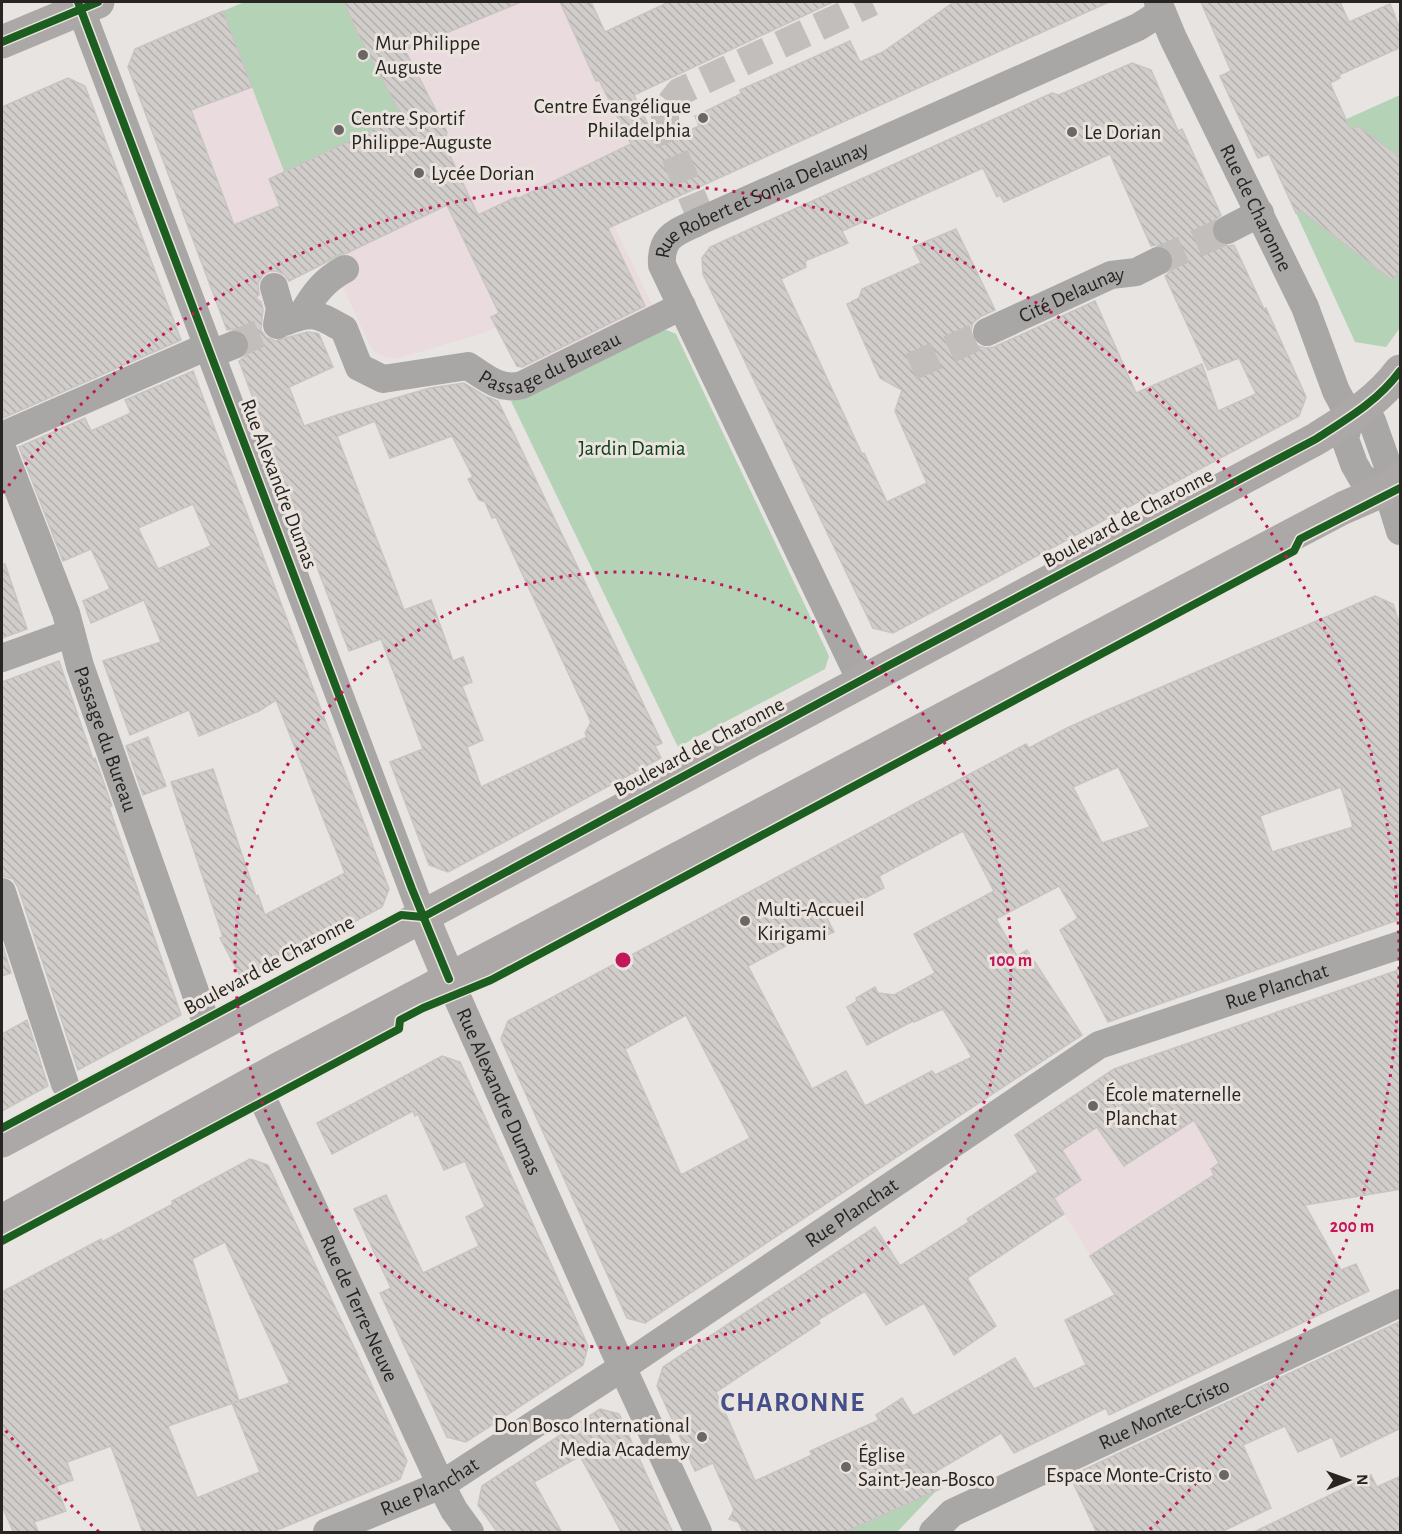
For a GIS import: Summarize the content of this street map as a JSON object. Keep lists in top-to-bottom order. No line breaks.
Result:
{"streets":{"main road":["Rue Alexandre Dumas","Boulevard de Charonne"],"street":["Rue Robert et Sonia Delaunay","Rue de Charonne","Cité Delaunay","Passage du Bureau","Rue Planchat","Rue de Terre-Neuve","Rue Monte-Cristo"]},"crossings":[["Rue Robert et Sonia Delaunay","Rue de Charonne"],["Rue Robert et Sonia Delaunay","Passage du Bureau"],["Rue Robert et Sonia Delaunay","Boulevard de Charonne"],["Rue de Charonne","Boulevard de Charonne"],["Passage du Bureau","Boulevard de Charonne"],["Rue Alexandre Dumas","Boulevard de Charonne"],["Rue Alexandre Dumas","Rue Planchat"],["Rue Planchat","Rue de Terre-Neuve"]],"districts":["CHARONNE"],"parks":["Jardin Damia"],"places":["Mur Philippe Auguste","Centre Évangélique Philadelphia","Centre Sportif Philippe-Auguste","Le Dorian","Lycée Dorian","Multi-Accueil Kirigami","École maternelle Planchat","Don Bosco International Media Academy","Église Saint-Jean-Bosco","Espace Monte-Cristo"],"north":"right","rings":["100 m","200 m"]}
